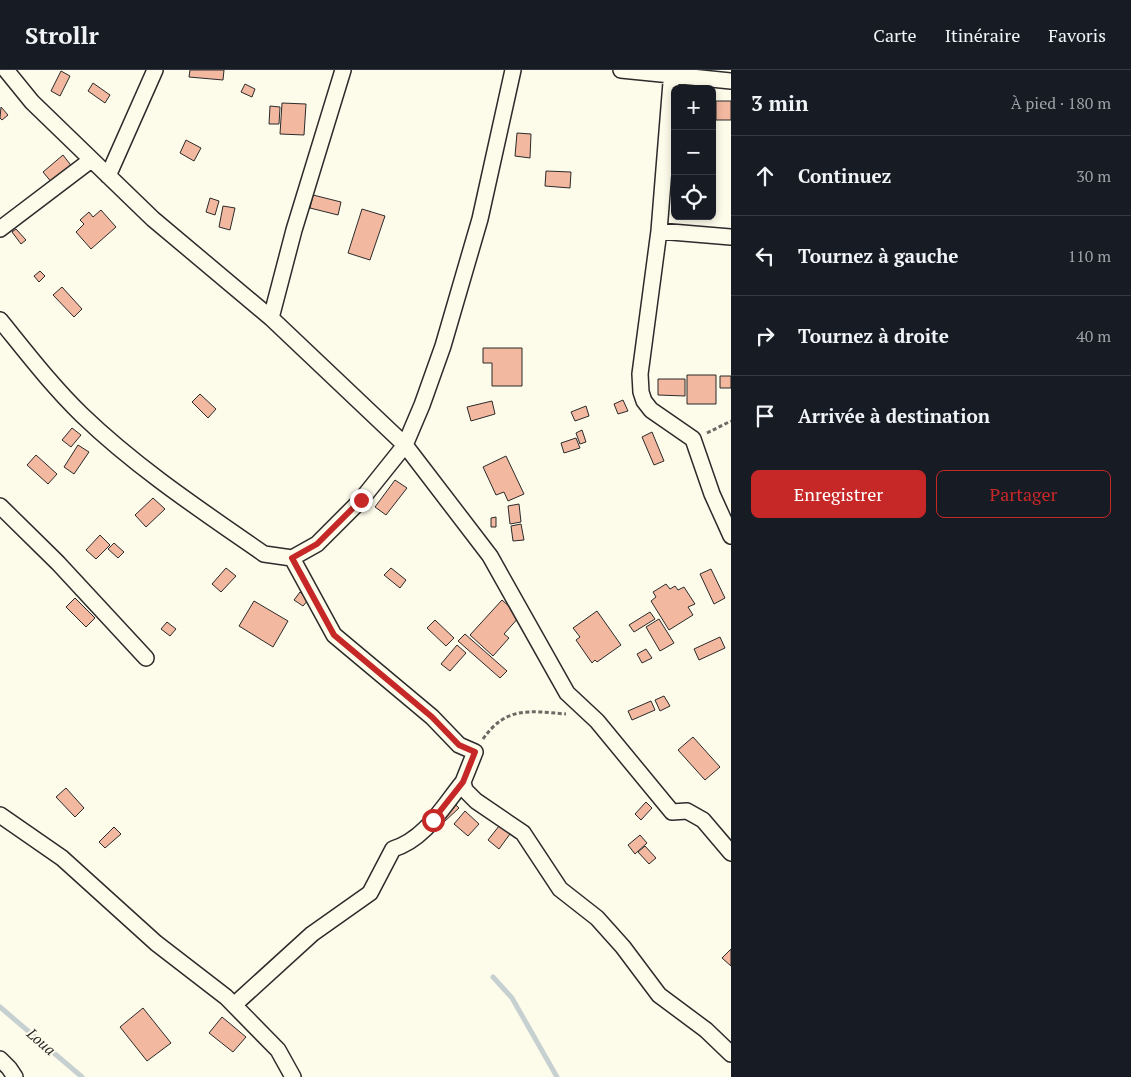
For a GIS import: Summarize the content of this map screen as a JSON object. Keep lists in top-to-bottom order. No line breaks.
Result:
{"water":["Loua"],"page":{"header":"Strollr","nav":["Carte","Itinéraire","Favoris"],"heading":["3 min","À pied · 180 m"],"map_buttons":["+","−"],"list":[["Continuez","30 m"],["Tournez à gauche","110 m"],["Tournez à droite","40 m"],"Arrivée à destination"],"buttons":["Enregistrer","Partager"]}}
